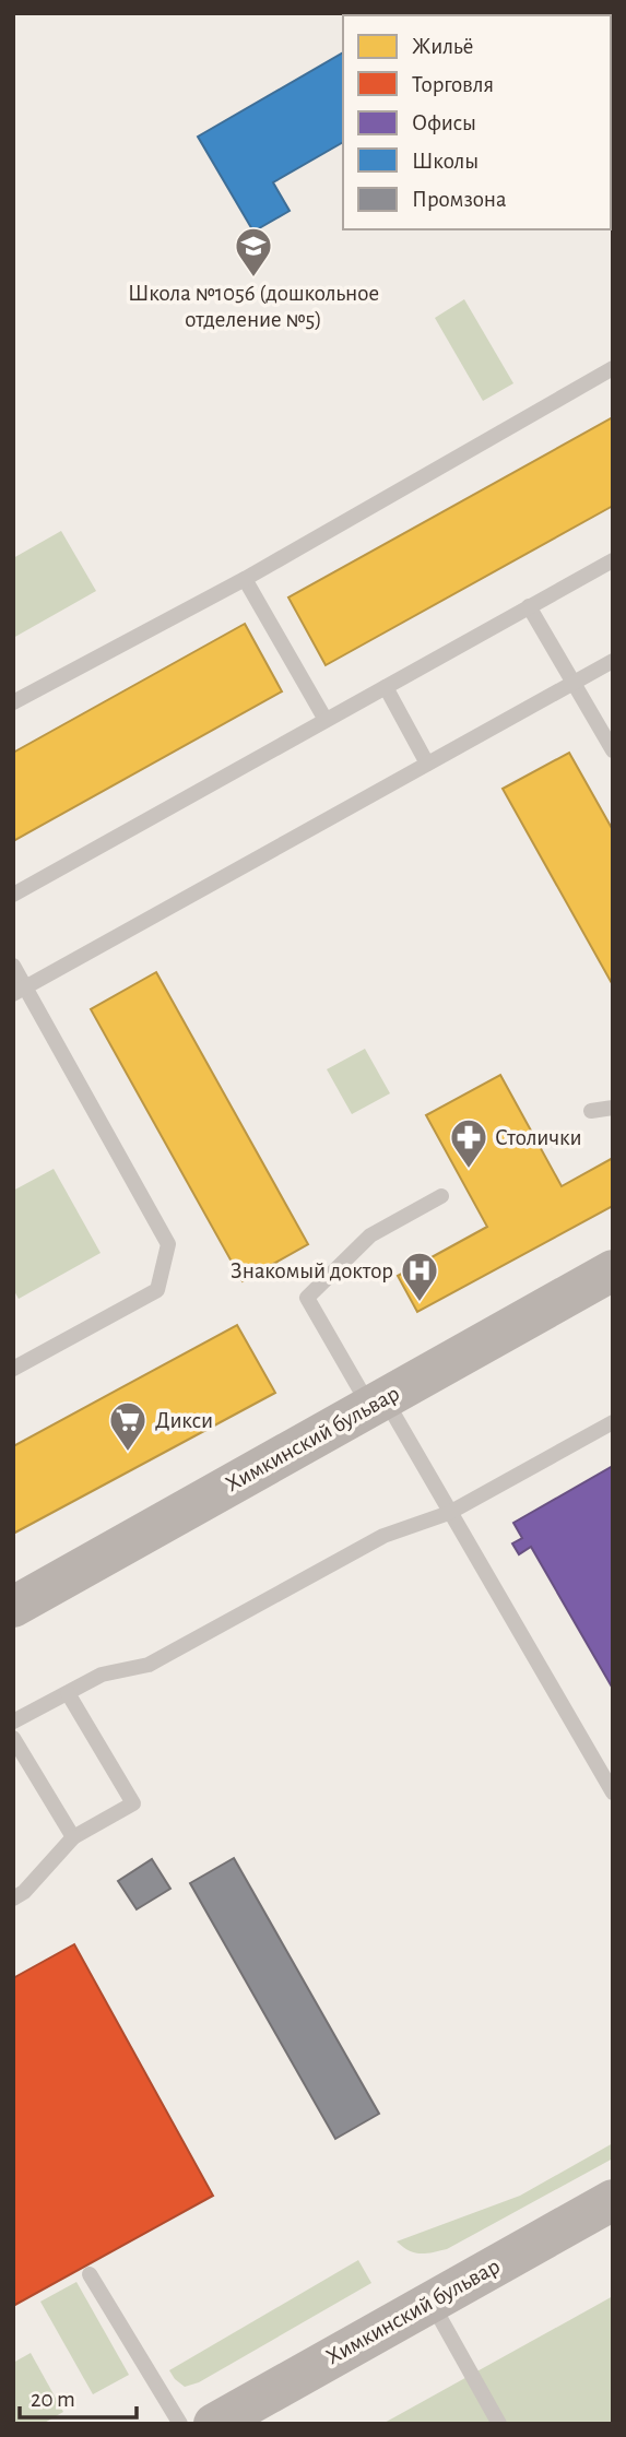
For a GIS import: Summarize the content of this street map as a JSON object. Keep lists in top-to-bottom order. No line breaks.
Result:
{"streets":{"main road":["Химкинский бульвар"]},"places":{"school or university":["Школа №1056 (дошкольное отделение №5)"],"pharmacy":["Столички"],"hospital":["Знакомый доктор"],"supermarket":["Дикси"]},"legend":["Жильё","Торговля","Офисы","Школы","Промзона"],"scale_bar":"20 m"}
